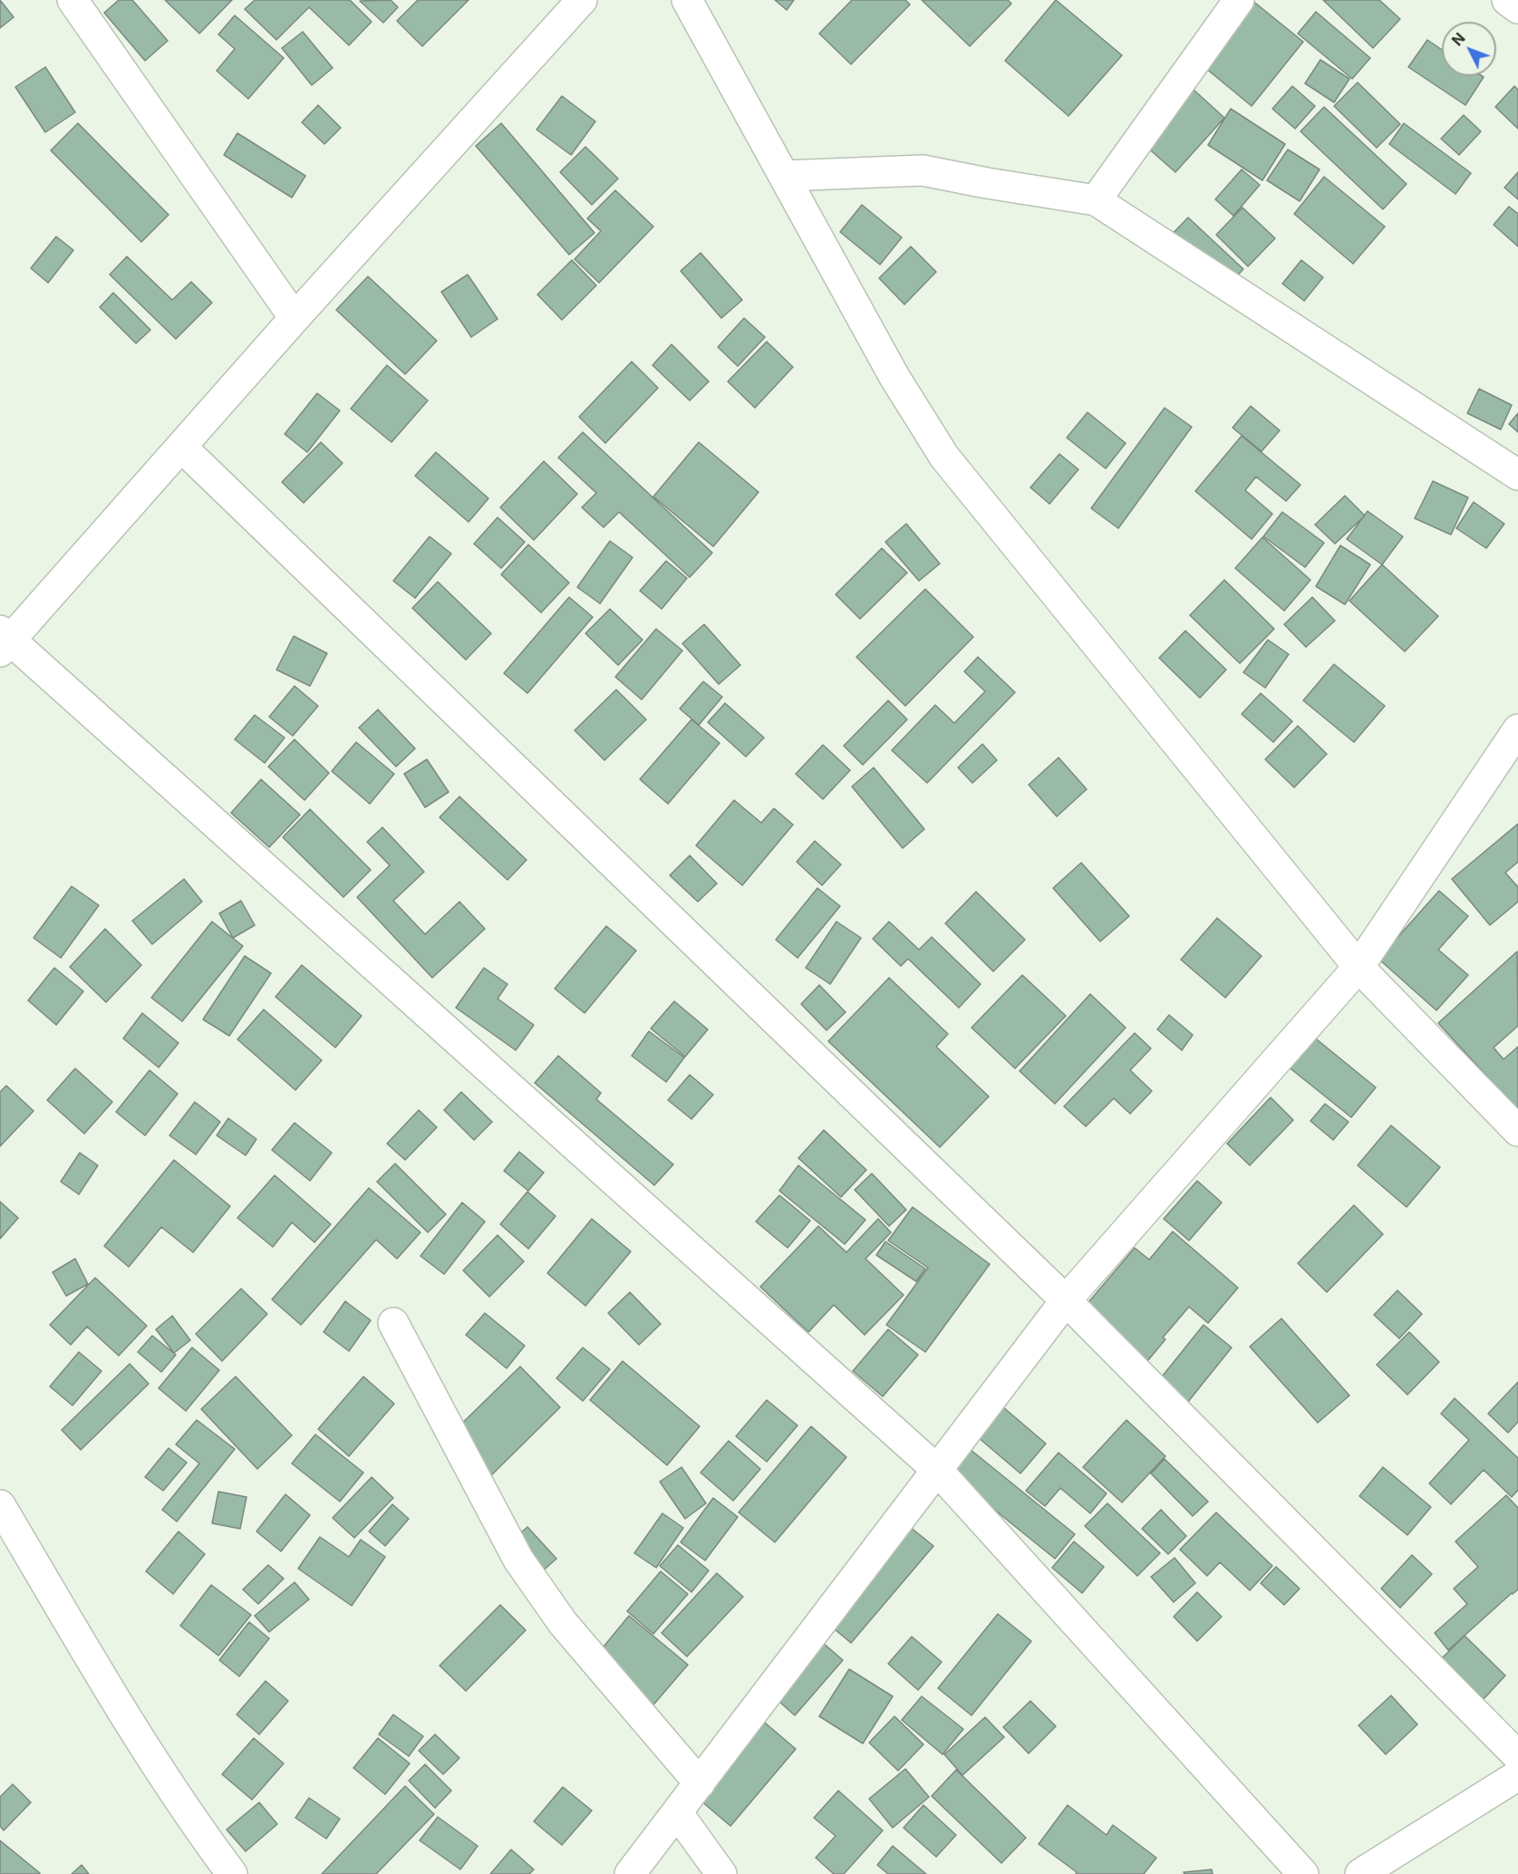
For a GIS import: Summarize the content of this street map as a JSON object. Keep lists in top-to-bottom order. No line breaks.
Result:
{"north":"top left"}
